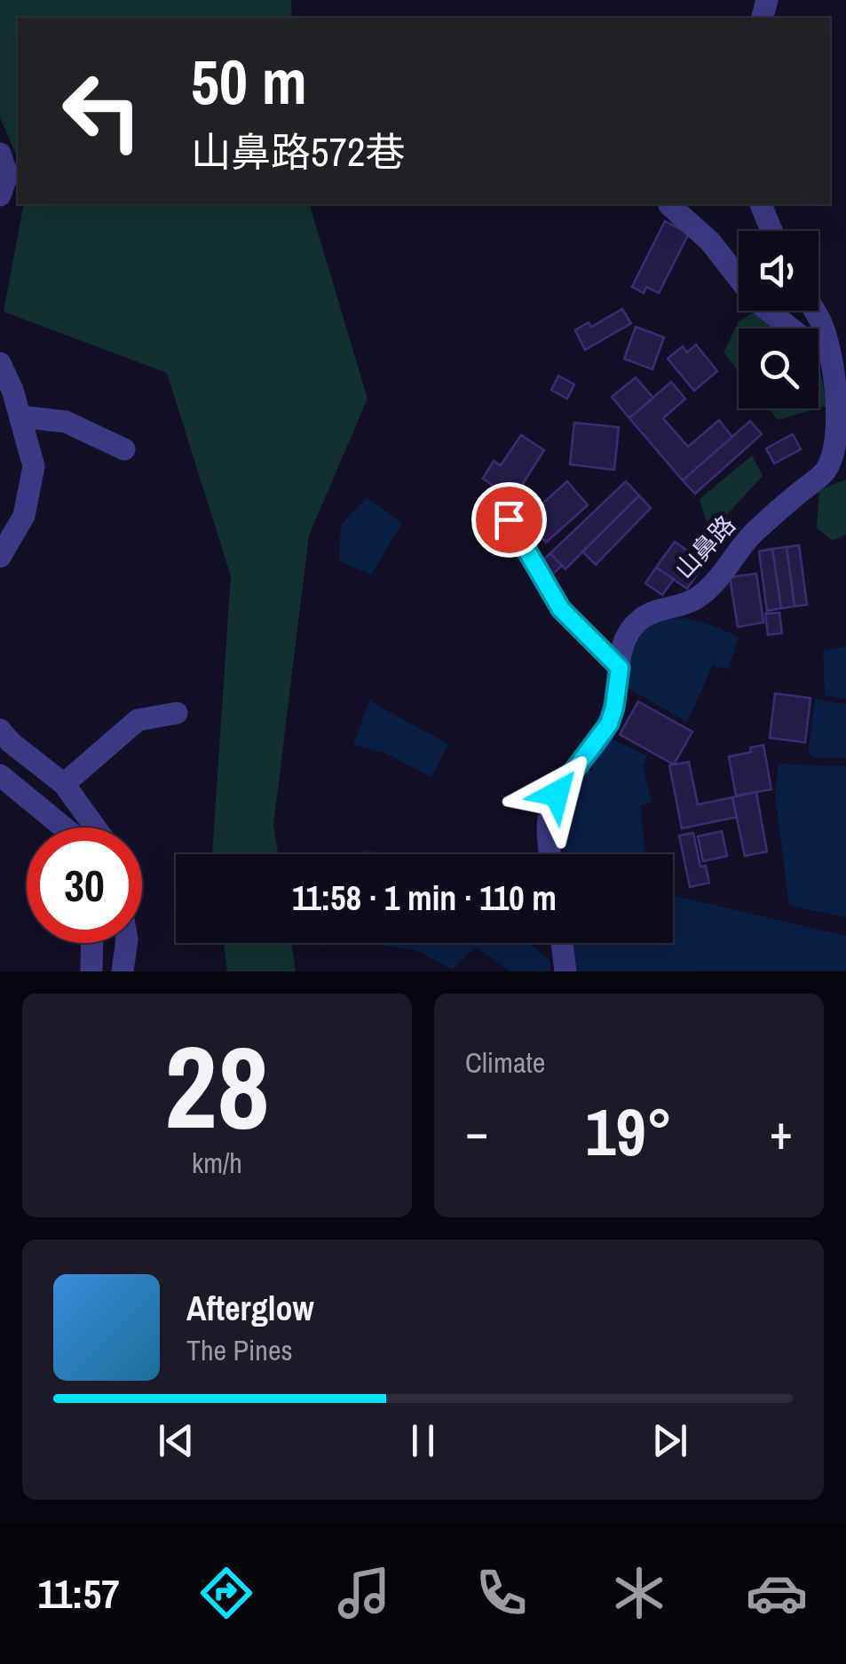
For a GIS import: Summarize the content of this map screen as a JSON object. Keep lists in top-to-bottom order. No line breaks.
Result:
{"streets":{"street":["山鼻路"]},"page":{"turn":["50 m","山鼻路572巷"],"limit":"30","trip":"11:58 · 1 min · 110 m","tile":[["28","km/h"],"Climate"],"heat":["−","19°","+"],"song":["Afterglow","The Pines"],"tabs":"11:57"}}
